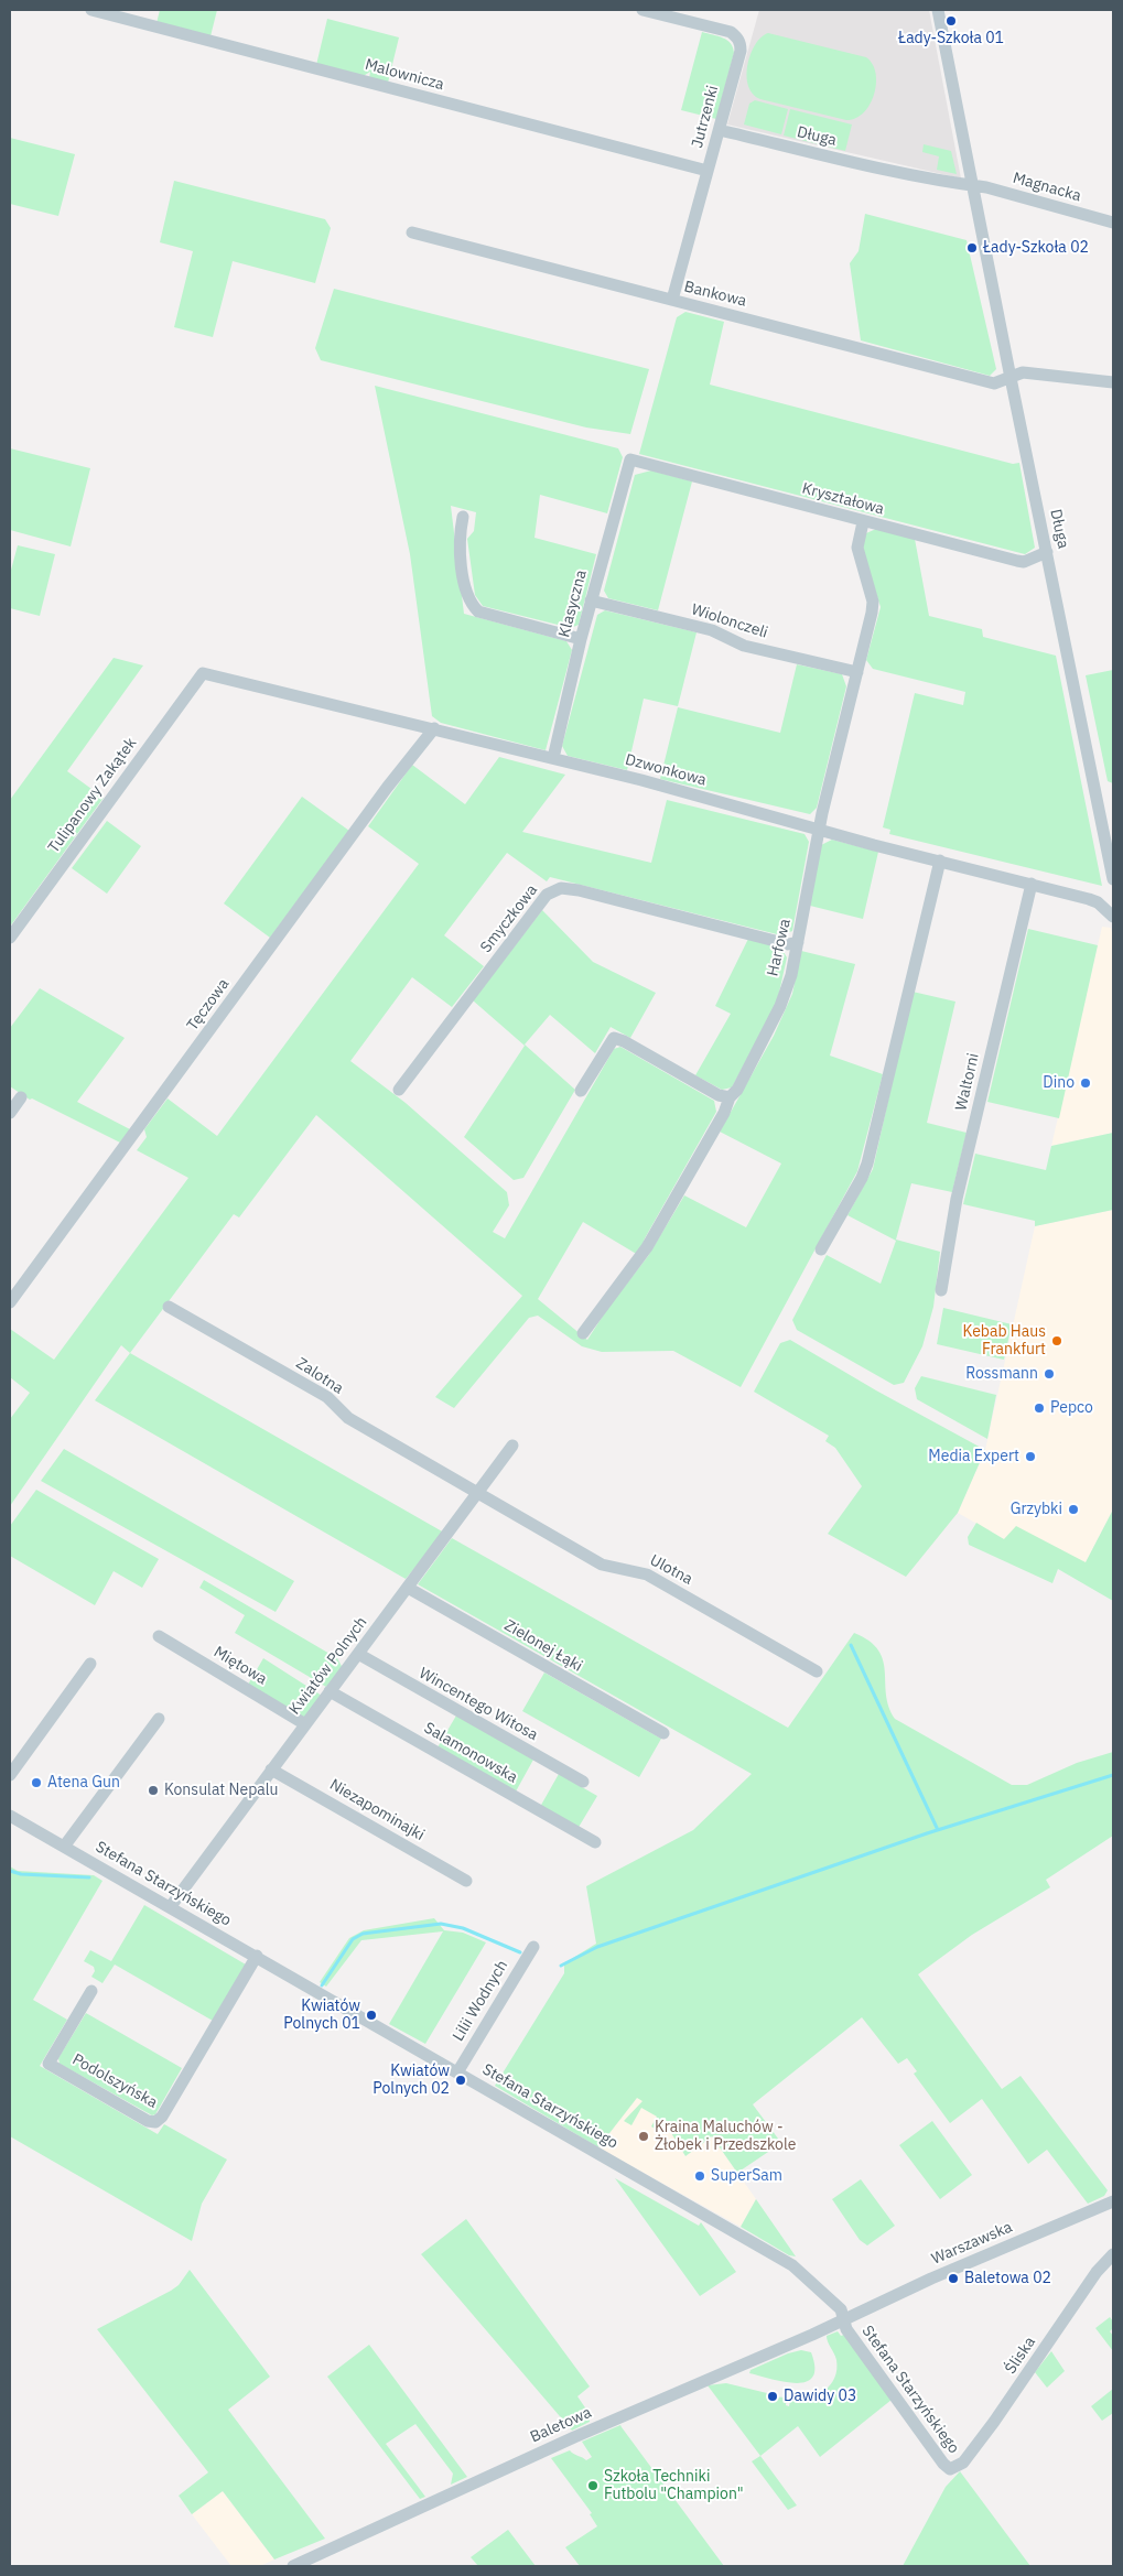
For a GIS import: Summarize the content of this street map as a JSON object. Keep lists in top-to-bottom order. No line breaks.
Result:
{"streets":{"street":["Malownicza","Jutrzenki","Długa","Magnacka","Bankowa","Kryształowa","Klasyczna","Wiolonczeli","Dzwonkowa","Tulipanowy Zakątek","Smyczkowa","Harfowa","Tęczowa","Waltorni","Zalotna","Ulotna","Zielonej Łąki","Miętowa","Kwiatów Polnych","Wincentego Witosa","Salamonowska","Niezapominajki","Stefana Starzyńskiego","Lilii Wodnych","Podolszyńska","Warszawska","Śliska","Baletowa"]},"crossings":[["Malownicza","Jutrzenki"],["Jutrzenki","Długa"],["Jutrzenki","Bankowa"],["Długa","Magnacka"],["Długa","Bankowa"],["Długa","Kryształowa"],["Kryształowa","Klasyczna"],["Kryształowa","Harfowa"],["Klasyczna","Wiolonczeli"],["Klasyczna","Dzwonkowa"],["Wiolonczeli","Harfowa"],["Dzwonkowa","Tulipanowy Zakątek"],["Dzwonkowa","Harfowa"],["Dzwonkowa","Tęczowa"],["Dzwonkowa","Waltorni"],["Smyczkowa","Harfowa"],["Zalotna","Ulotna"],["Zalotna","Kwiatów Polnych"],["Ulotna","Kwiatów Polnych"],["Zielonej Łąki","Kwiatów Polnych"],["Miętowa","Kwiatów Polnych"],["Kwiatów Polnych","Wincentego Witosa"],["Kwiatów Polnych","Salamonowska"],["Kwiatów Polnych","Niezapominajki"],["Kwiatów Polnych","Stefana Starzyńskiego"],["Stefana Starzyńskiego","Lilii Wodnych"],["Stefana Starzyńskiego","Podolszyńska"],["Stefana Starzyńskiego","Warszawska"],["Stefana Starzyńskiego","Śliska"],["Stefana Starzyńskiego","Baletowa"],["Warszawska","Baletowa"]],"places":["Łady-Szkoła 01","Łady-Szkoła 02","Dino","Kebab Haus Frankfurt","Rossmann","Pepco","Media Expert","Grzybki","Atena Gun","Konsulat Nepalu","Kwiatów Polnych 01","Kwiatów Polnych 02","Kraina Maluchów - Żłobek i Przedszkole","SuperSam","Baletowa 02","Dawidy 03","Szkoła Techniki Futbolu \"Champion\""]}
